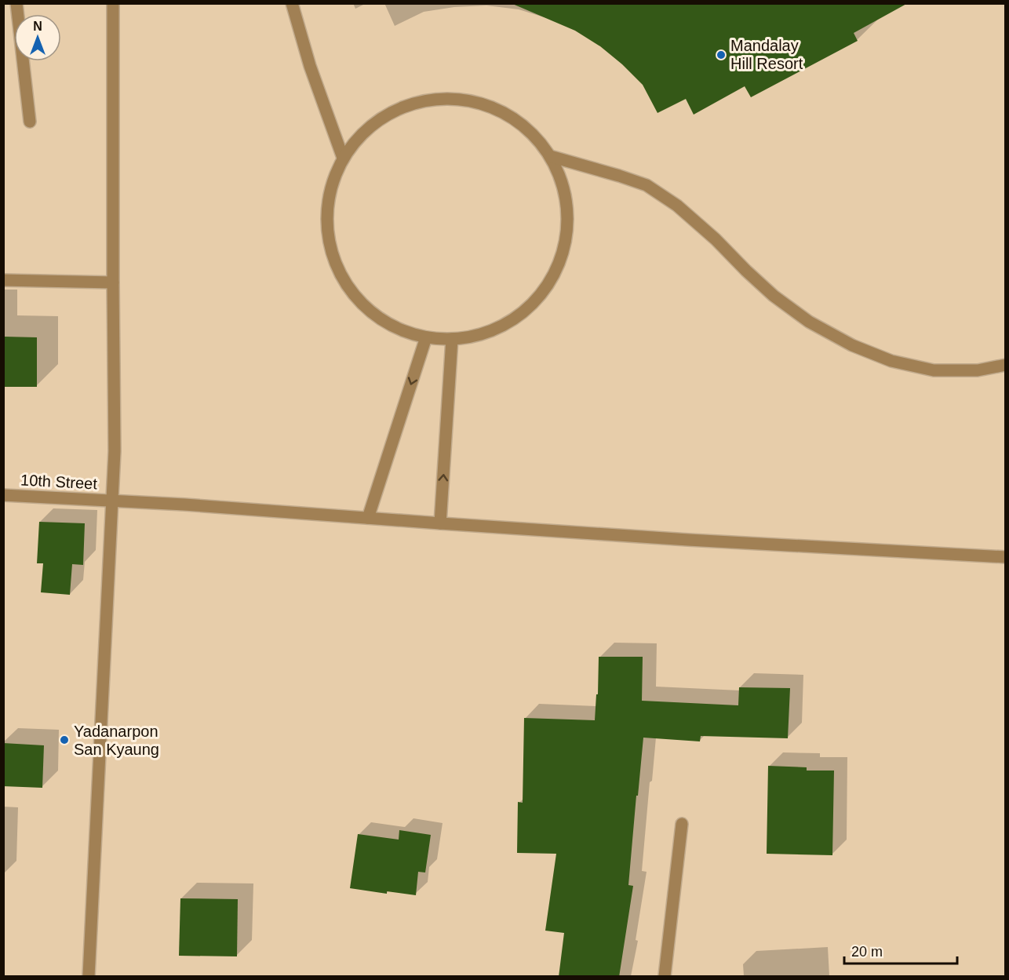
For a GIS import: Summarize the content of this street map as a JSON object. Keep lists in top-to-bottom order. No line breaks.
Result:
{"streets":{"street":["10th Street"]},"places":["Mandalay Hill Resort","Yadanarpon San Kyaung"],"scale_bar":"20 m","north":"top"}
